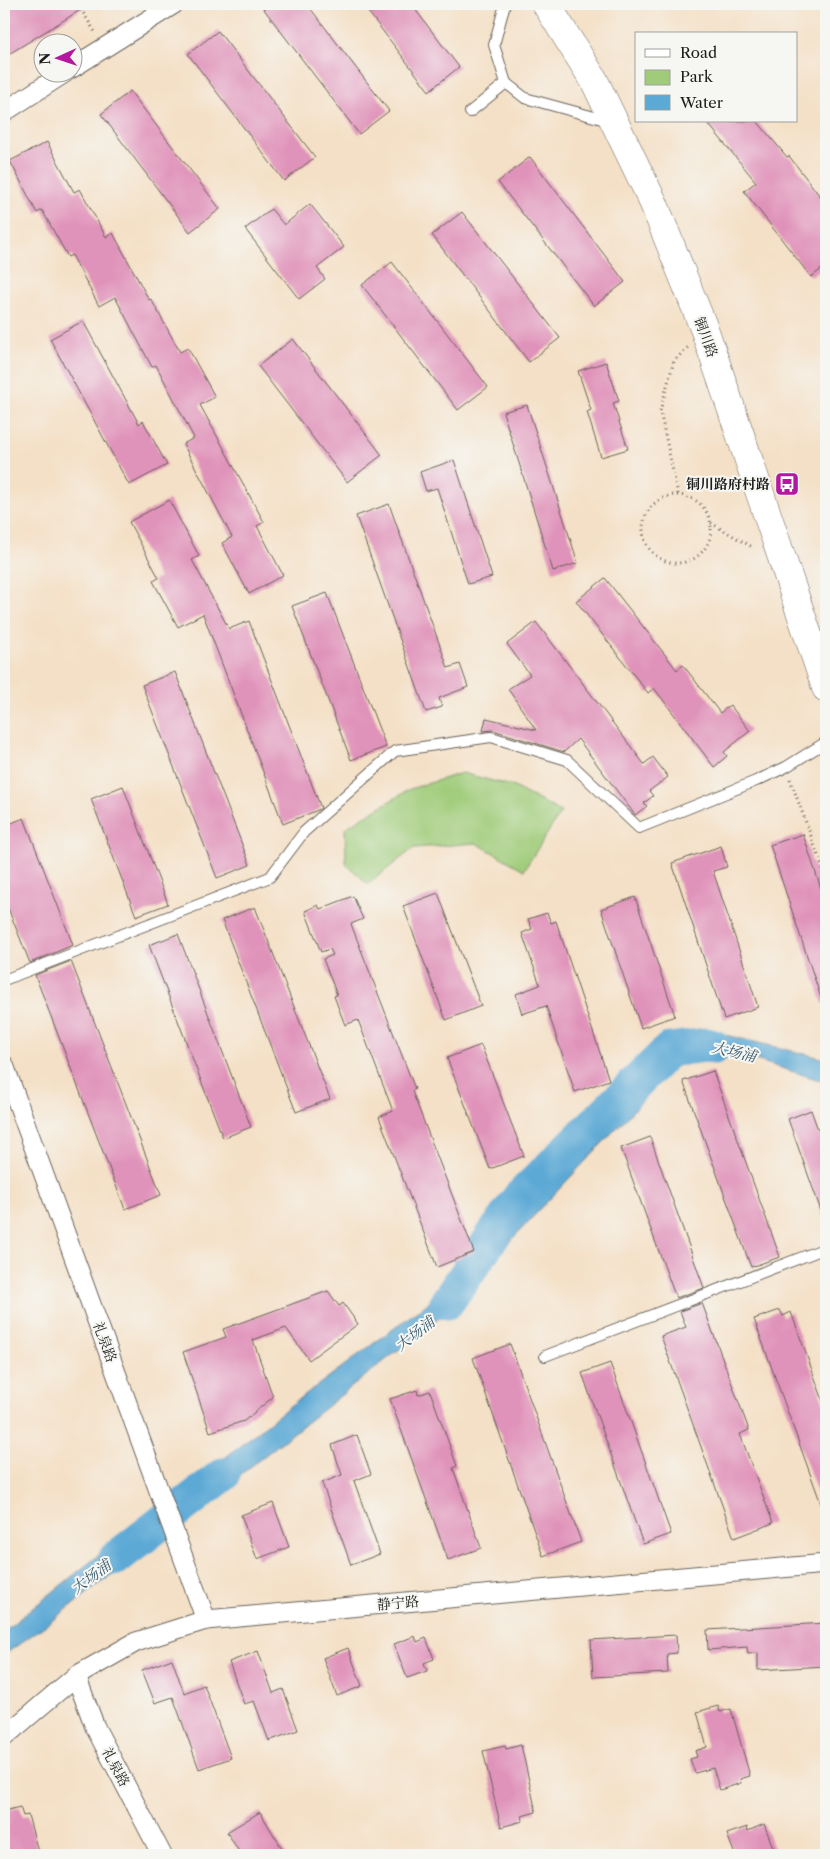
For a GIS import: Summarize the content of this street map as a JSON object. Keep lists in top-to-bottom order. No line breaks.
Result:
{"streets":{"main road":["铜川路"],"street":["礼泉路","静宁路"]},"crossings":[["礼泉路","静宁路"]],"water":["大场浦"],"places":{"bus stop":["铜川路府村路"]},"legend":["Road","Park","Water"],"north":"left"}
